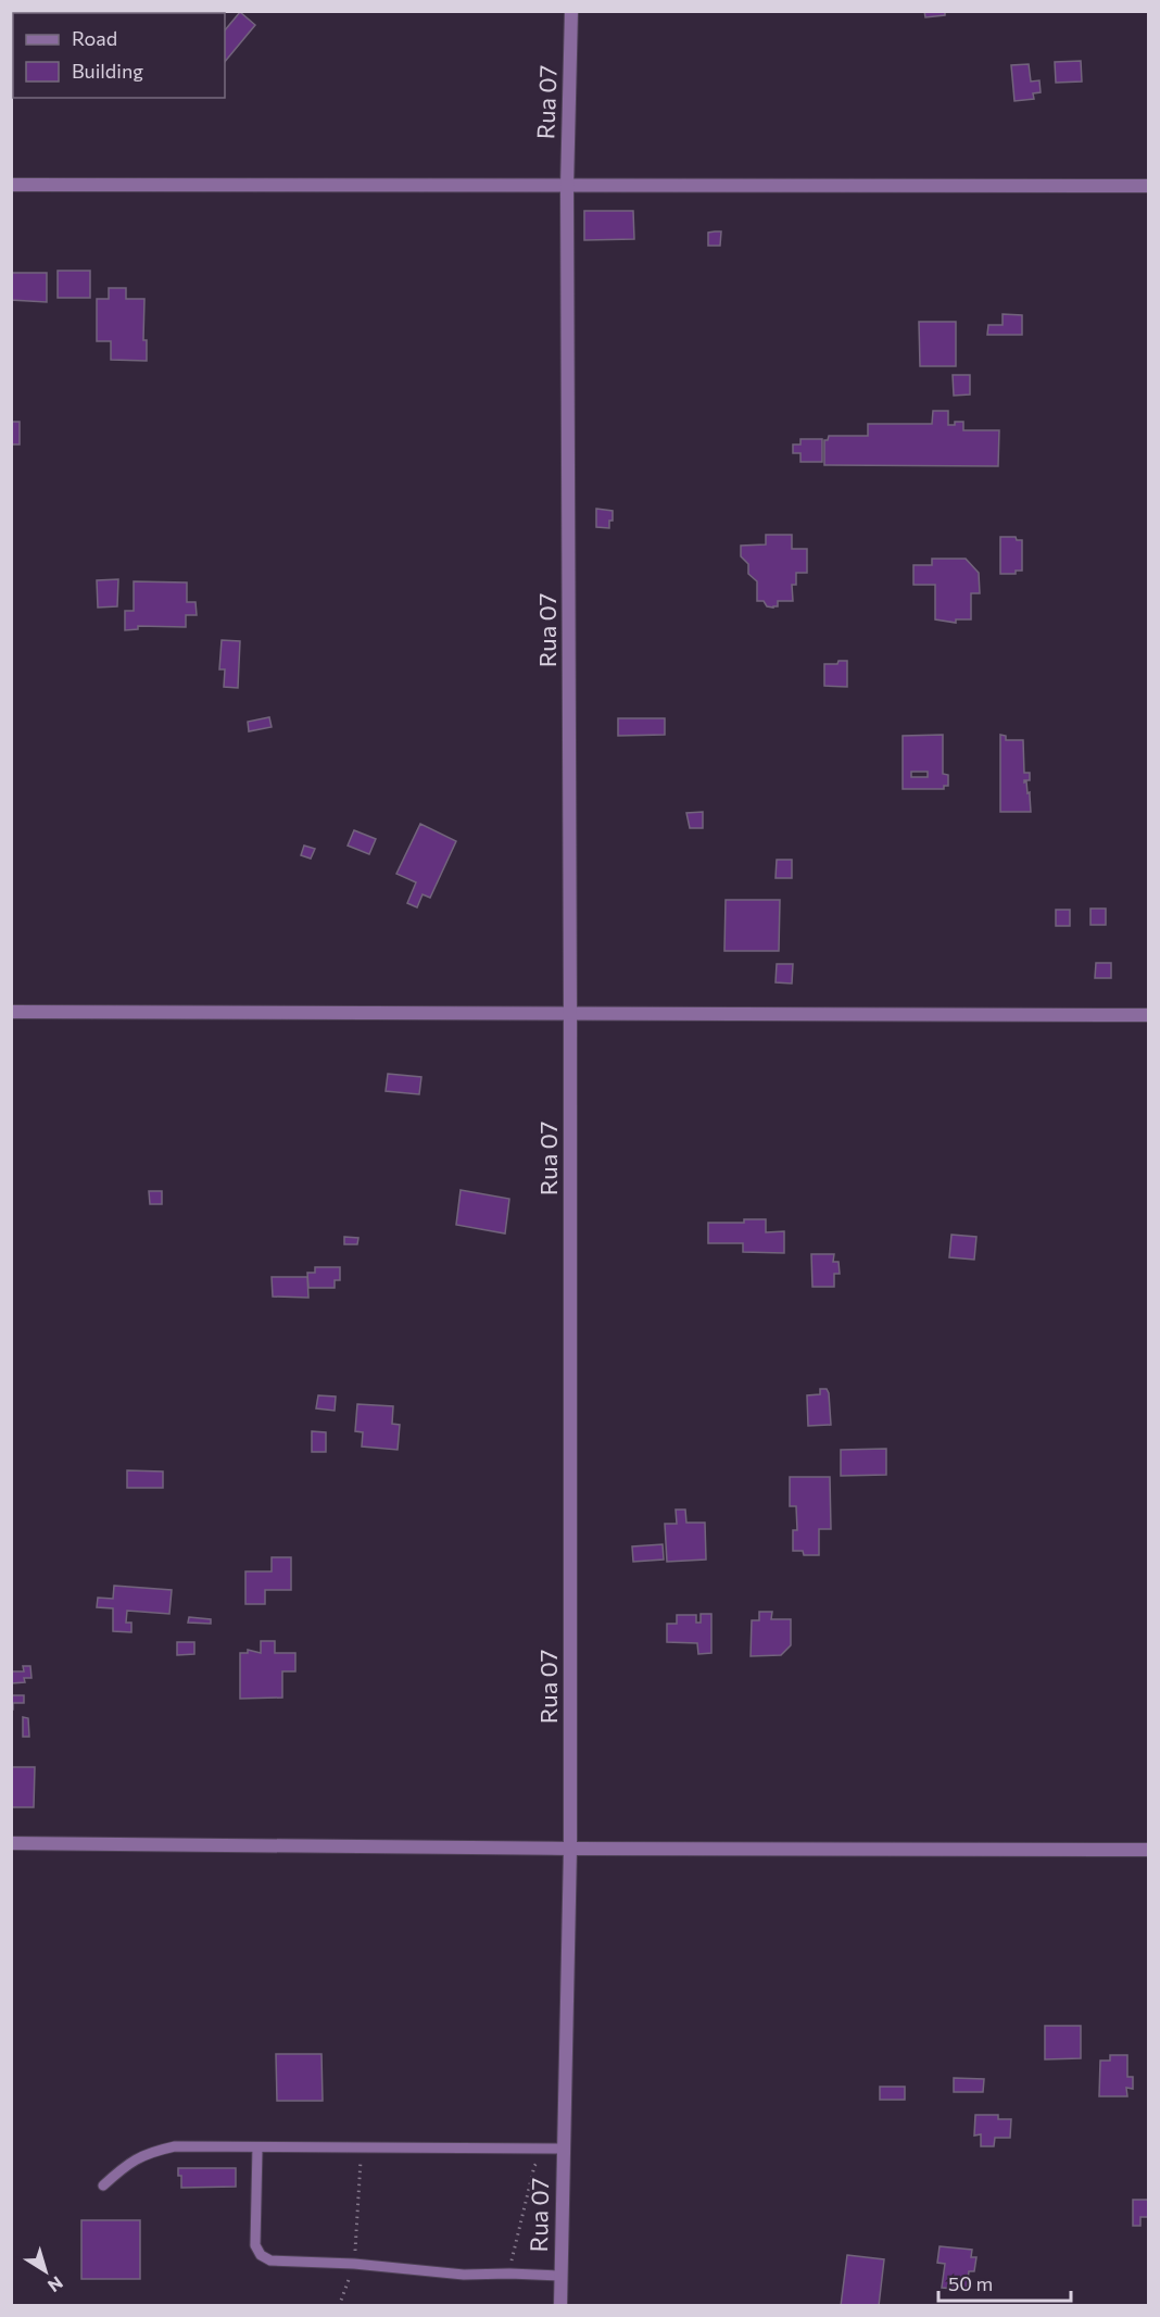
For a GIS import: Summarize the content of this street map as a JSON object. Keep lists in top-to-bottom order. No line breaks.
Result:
{"streets":{"street":["Rua 07"]},"legend":["Road","Building"],"scale_bar":"50 m","north":"bottom right"}
